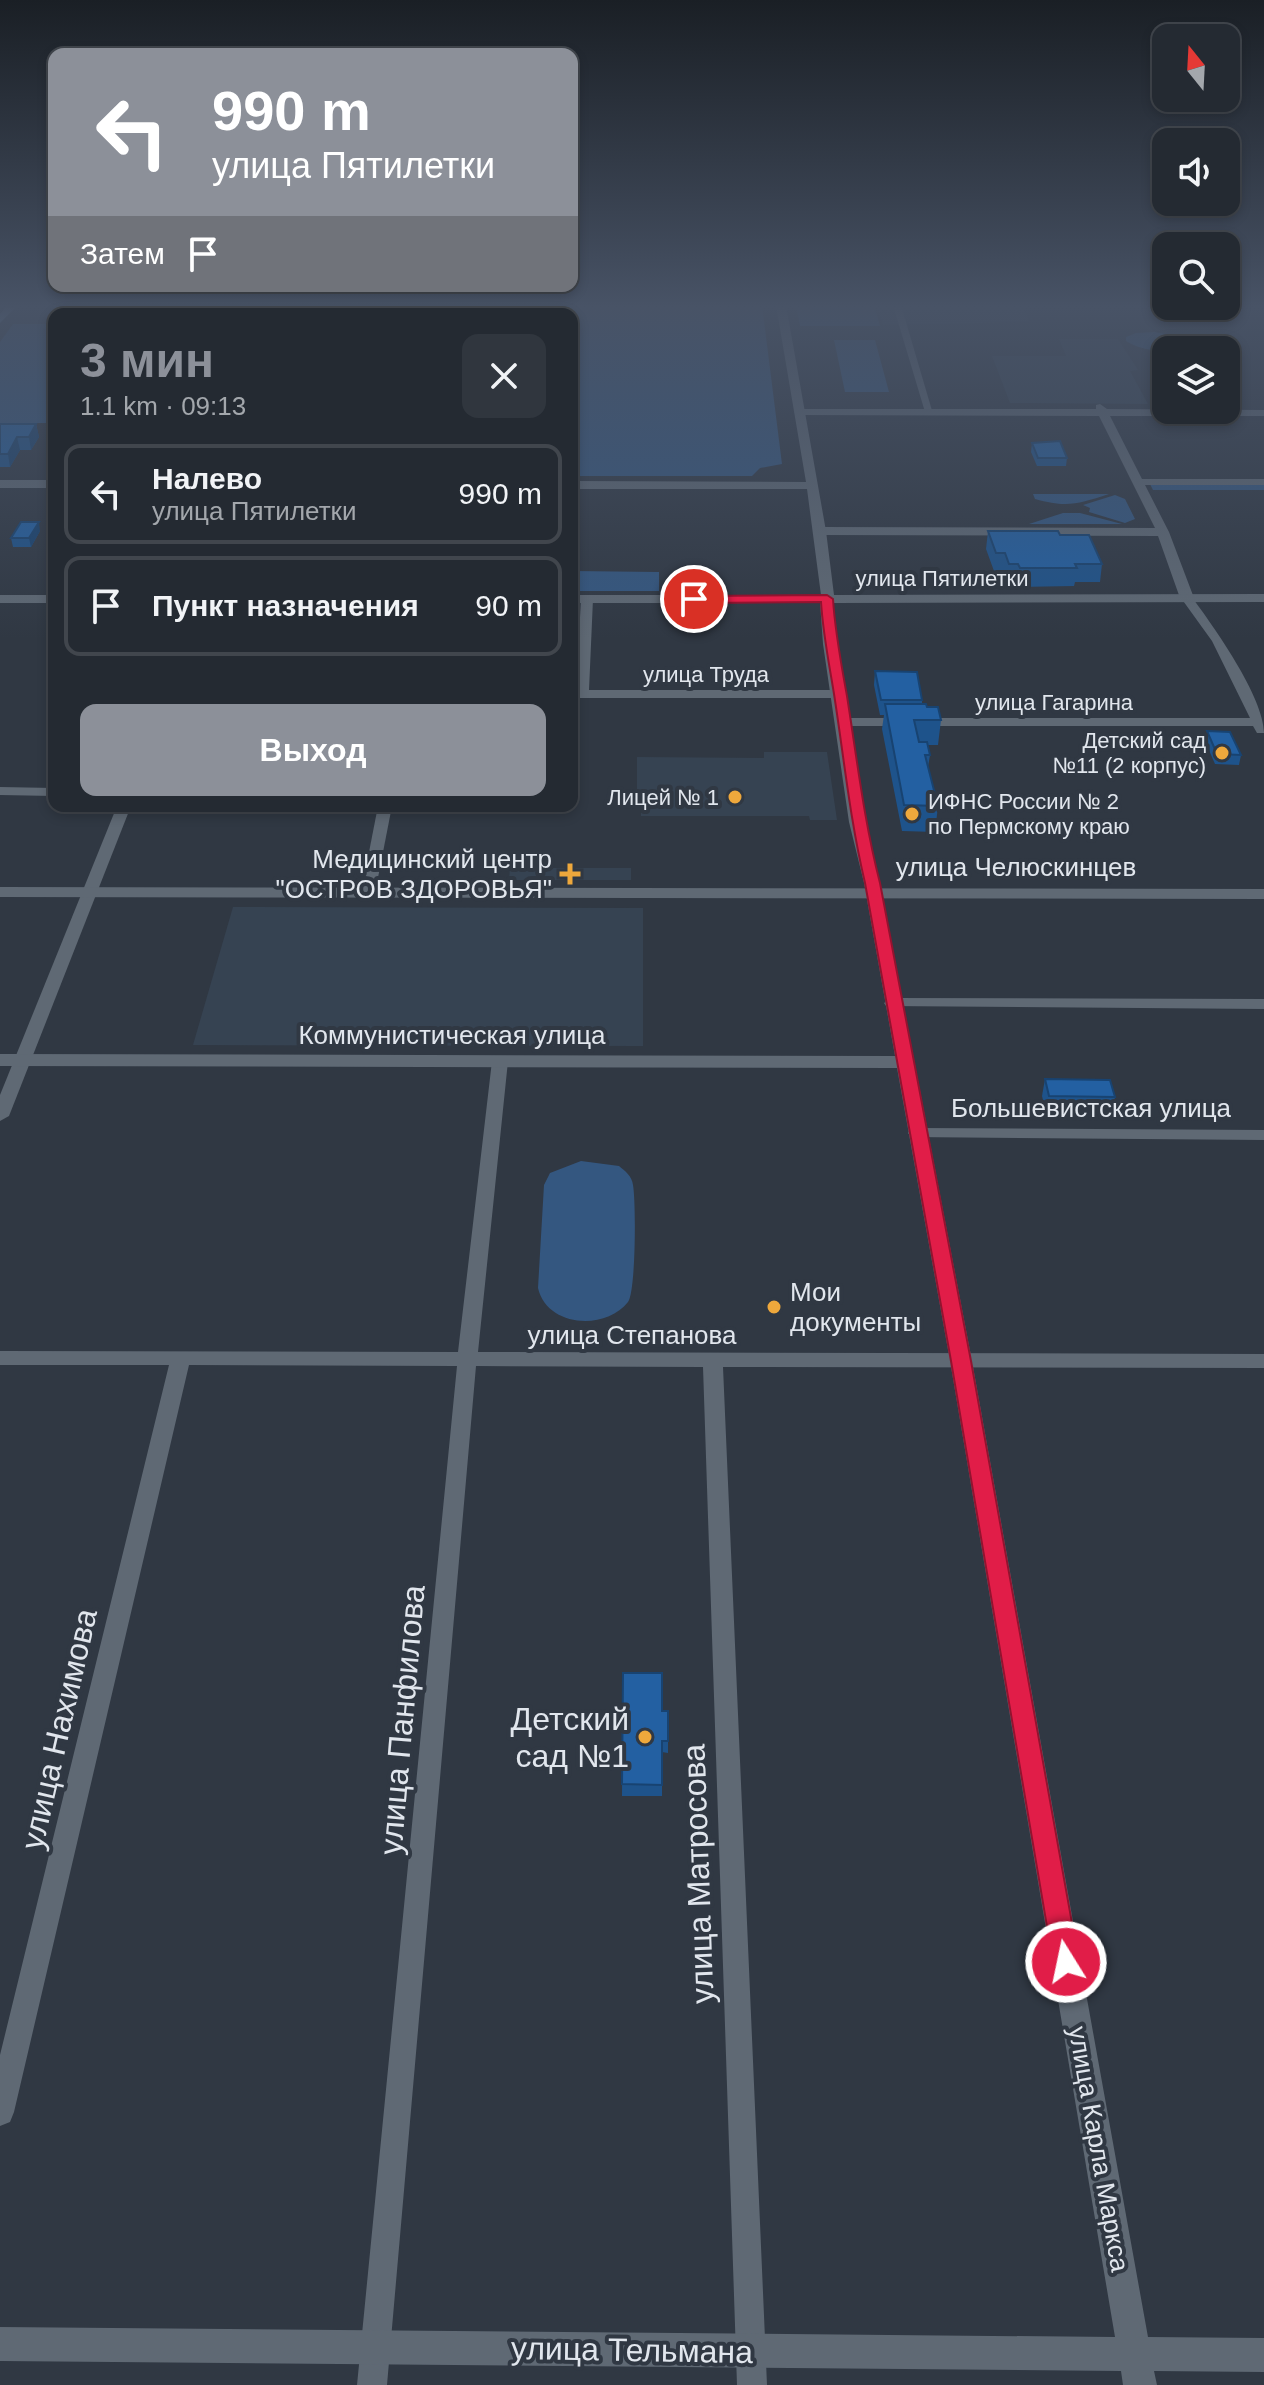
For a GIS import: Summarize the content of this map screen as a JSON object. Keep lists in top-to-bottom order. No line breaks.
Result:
{"streets":{"main road":["улица Пятилетки","улица Челюскинцев","Коммунистическая улица","улица Карла Маркса","улица Тельмана"],"street":["улица Труда","улица Гагарина","Большевистская улица","улица Степанова","улица Панфилова","улица Нахимова","улица Матросова"]},"crossings":[["улица Пятилетки","улица Карла Маркса"],["улица Труда","улица Карла Маркса"],["улица Гагарина","улица Карла Маркса"],["улица Челюскинцев","улица Карла Маркса"],["Коммунистическая улица","улица Панфилова"],["Коммунистическая улица","улица Карла Маркса"],["Большевистская улица","улица Карла Маркса"],["улица Степанова","улица Панфилова"],["улица Степанова","улица Нахимова"],["улица Степанова","улица Матросова"],["улица Степанова","улица Карла Маркса"],["улица Панфилова","улица Тельмана"],["улица Матросова","улица Тельмана"],["улица Карла Маркса","улица Тельмана"]],"places":{"other":["Детский сад №11 (2 корпус)","Лицей № 1","ИФНС России № 2 по Пермскому краю","Мои документы","Детский сад №1"],"health":["Медицинский центр \"ОСТРОВ ЗДОРОВЬЯ\""]},"north":"top","page":{"turn":["990 m","улица Пятилетки"],"then":"Затем","heading":["3 мин","1.1 km · 09:13"],"list":[{"name":"Налево","note":"улица Пятилетки","value":"990 m"},{"name":"Пункт назначения","value":"90 m"}],"buttons":"Выход"}}
